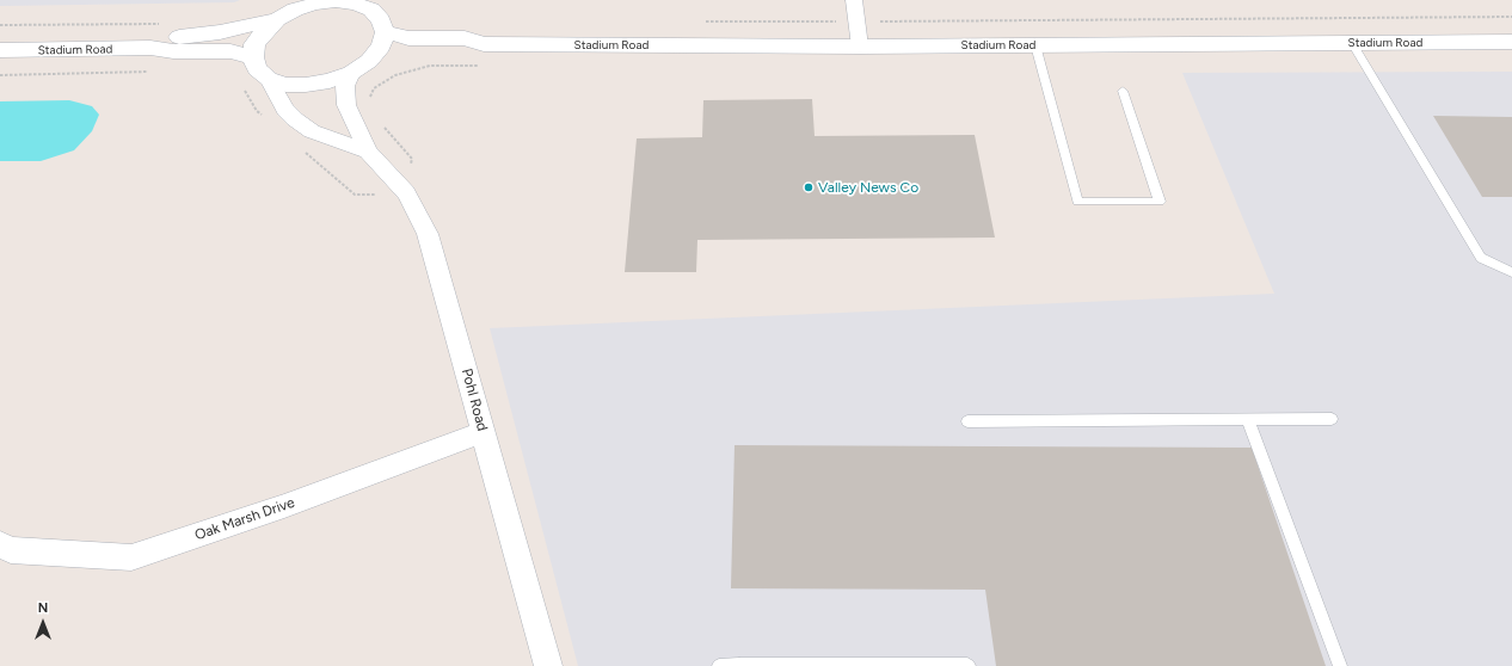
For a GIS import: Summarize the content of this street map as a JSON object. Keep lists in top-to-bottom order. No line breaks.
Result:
{"streets":{"street":["Stadium Road","Pohl Road","Oak Marsh Drive"]},"crossings":[["Stadium Road","Pohl Road"],["Pohl Road","Oak Marsh Drive"]],"places":["Valley News Co"],"north":"top"}
